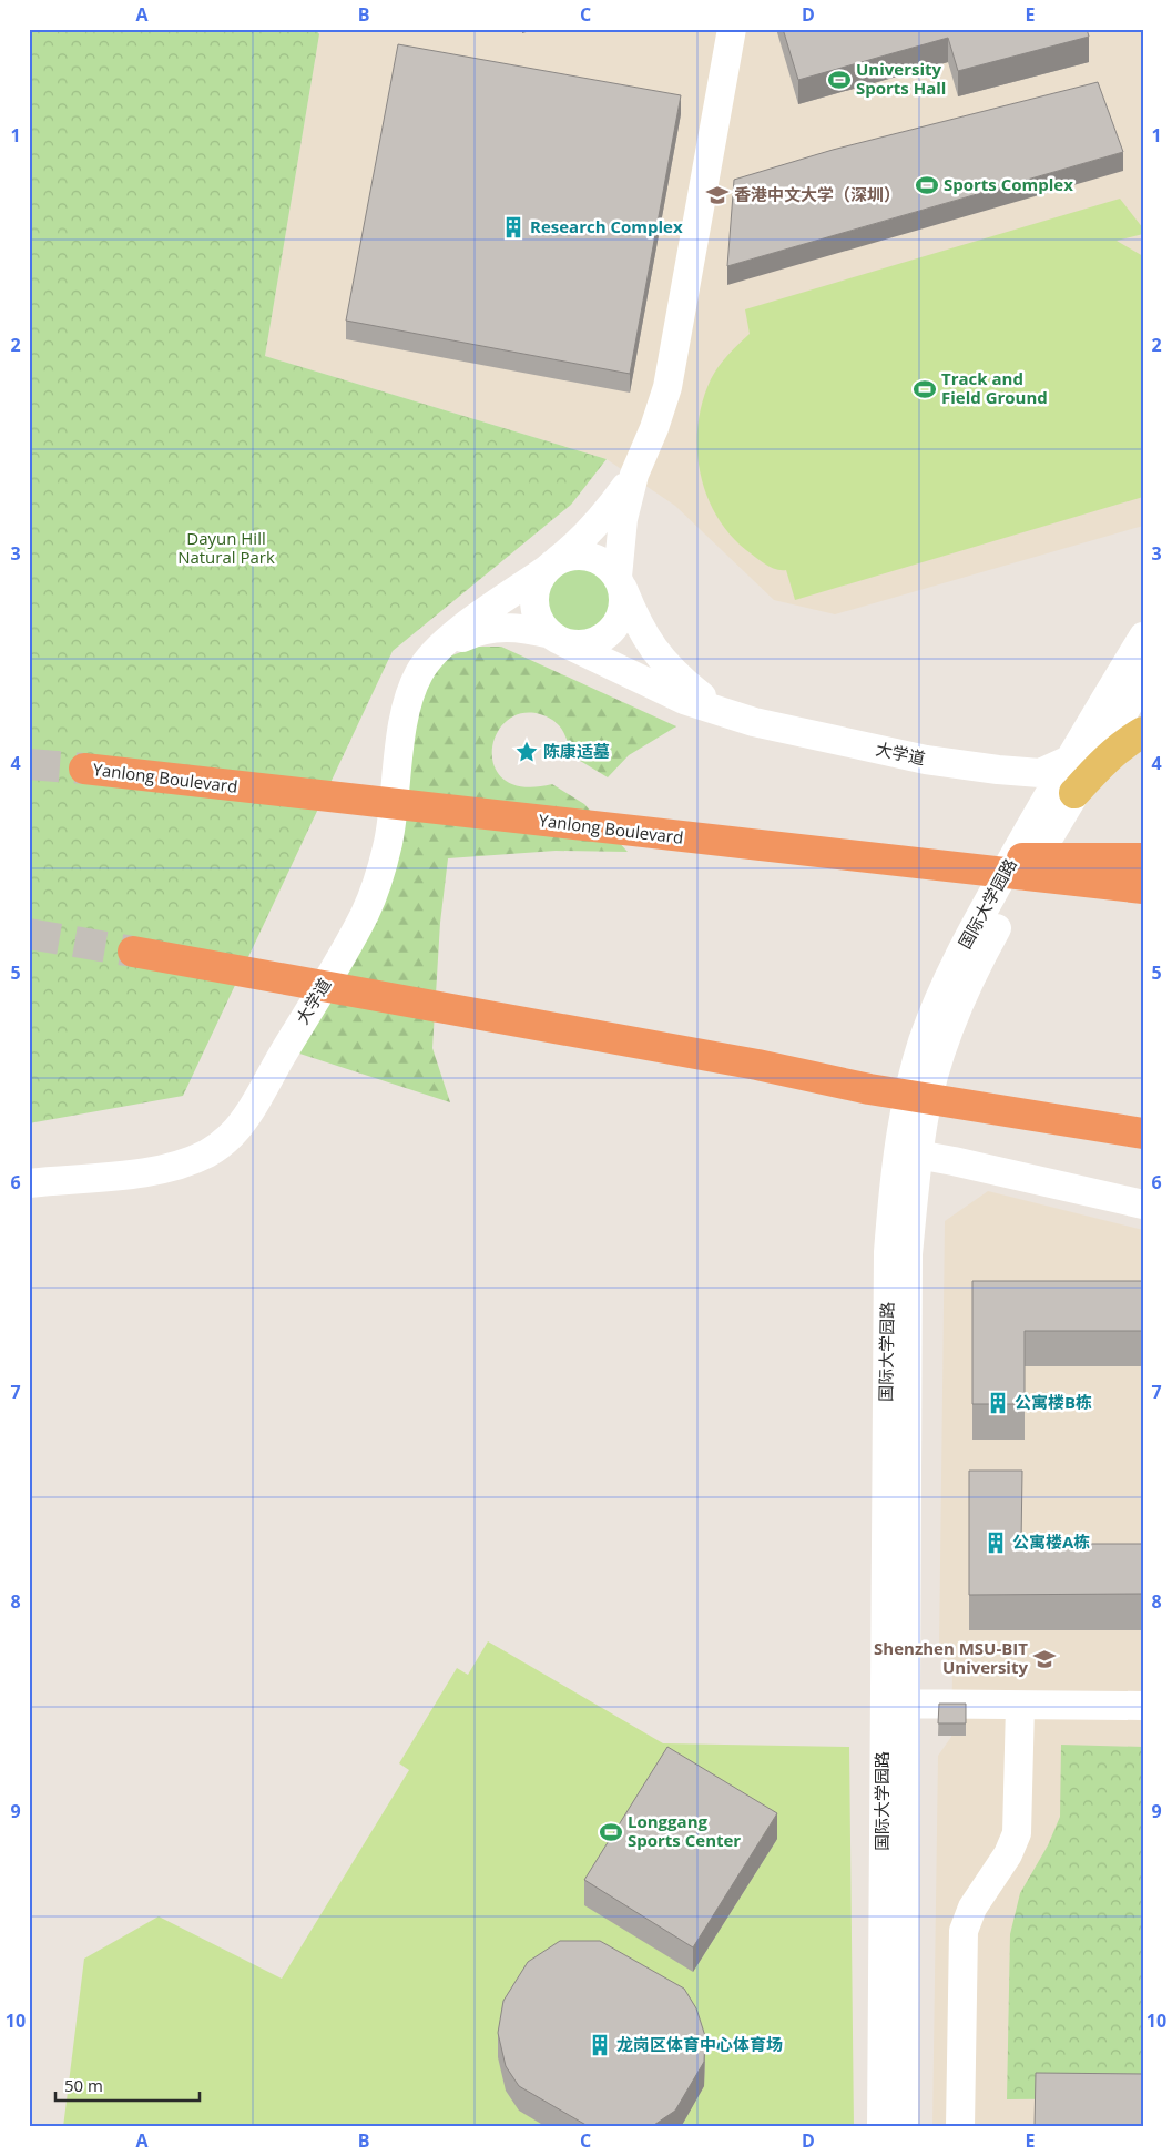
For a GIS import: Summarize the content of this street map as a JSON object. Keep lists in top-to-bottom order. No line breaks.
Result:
{"streets":{"highway":["Yanlong Boulevard"],"street":["大学道","国际大学园路"]},"crossings":[["大学道","国际大学园路"]],"parks":["Dayun Hill Natural Park"],"places":{"sports":["University Sports Hall","Sports Complex","Track and Field Ground","Longgang Sports Center"],"school or university":["香港中文大学（深圳）","Shenzhen MSU-BIT University"],"building":["Research Complex","公寓楼B栋","公寓楼A栋","龙岗区体育中心体育场"],"place":["陈康适墓"]},"scale_bar":"50 m","grid":{"columns":["A","B","C","D","E"],"rows":["1","2","3","4","5","6","7","8","9","10"]}}
